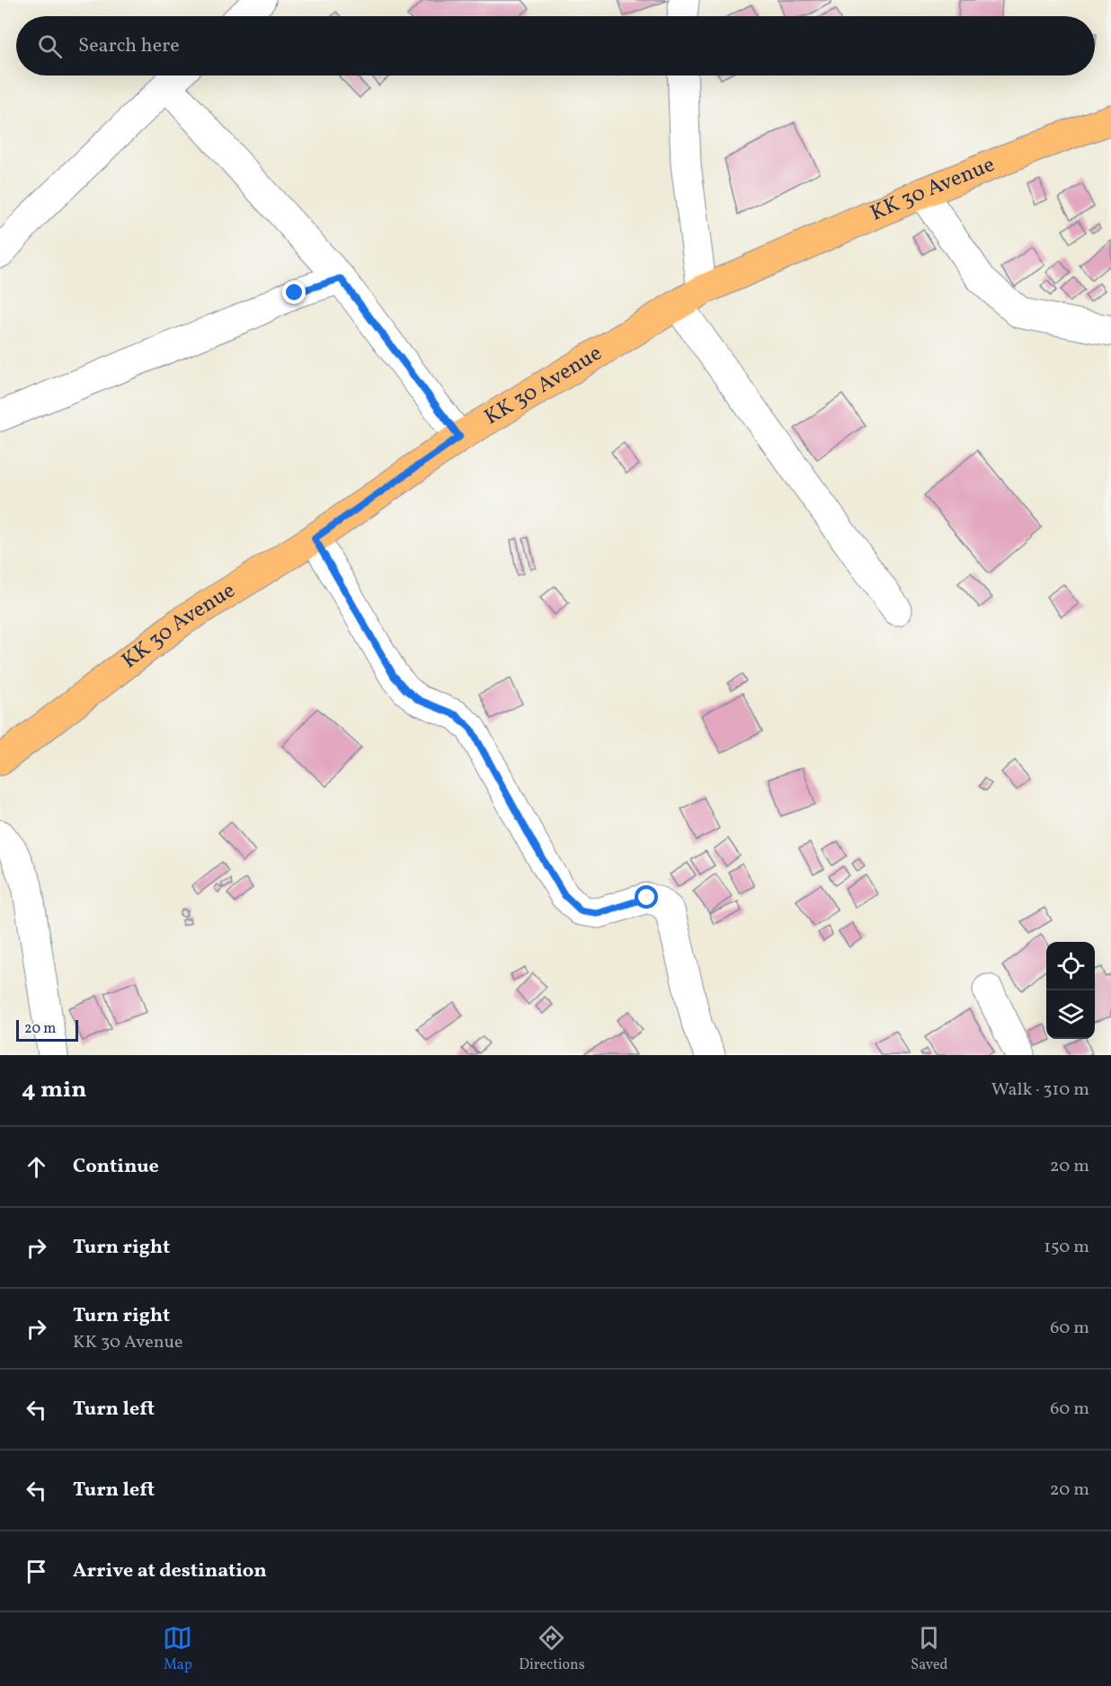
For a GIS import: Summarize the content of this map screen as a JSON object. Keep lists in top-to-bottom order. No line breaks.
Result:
{"streets":{"main road":["KK 30 Avenue"]},"scale_bar":"20 m","page":{"search":"Search here","scale":"20 m","heading":["4 min","Walk · 310 m"],"list":[["Continue","20 m"],["Turn right","150 m"],["Turn right","KK 30 Avenue","60 m"],["Turn left","60 m"],["Turn left","20 m"],"Arrive at destination"],"nav":["Map","Directions","Saved"]}}
